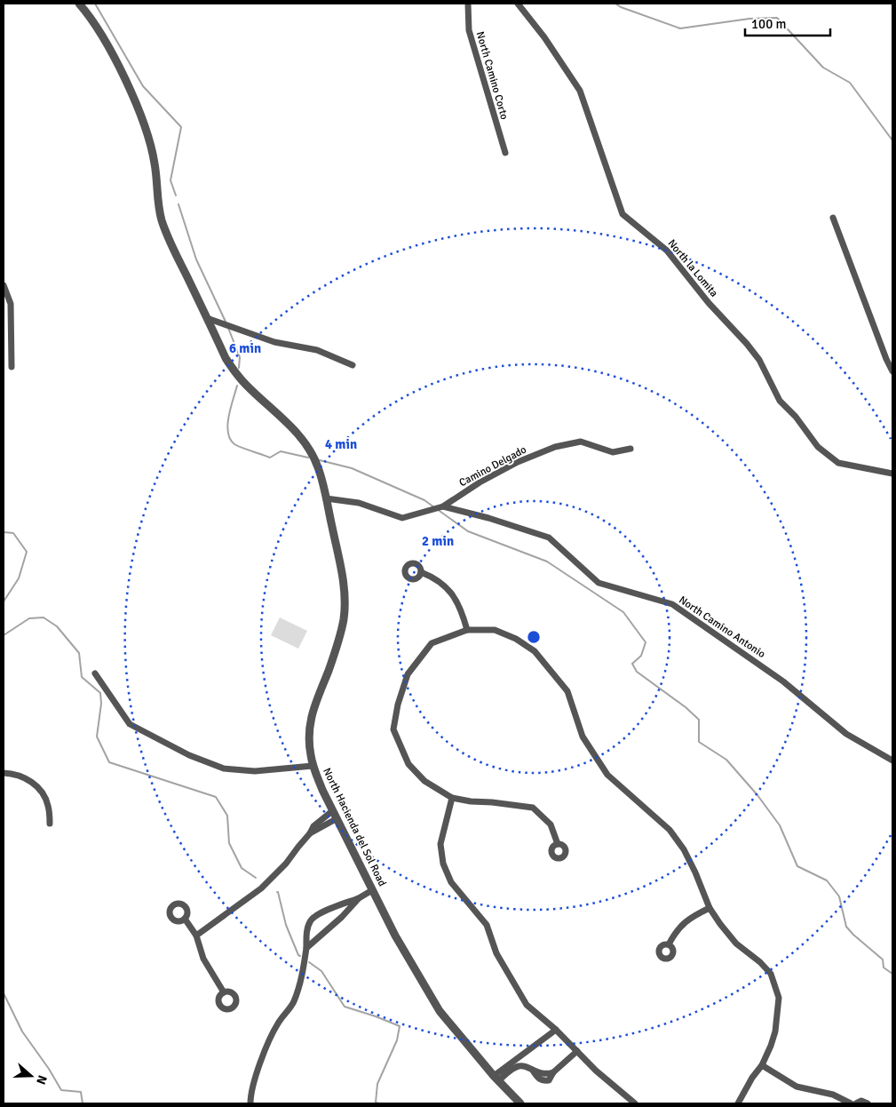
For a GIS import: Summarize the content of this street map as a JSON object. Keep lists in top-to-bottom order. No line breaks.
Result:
{"streets":{"street":["North Camino Corto","North la Lomita","Camino Delgado","North Camino Antonio","North Hacienda del Sol Road"]},"crossings":[["Camino Delgado","North Camino Antonio"]],"scale_bar":"100 m","north":"right","rings":["6 min","4 min","2 min"]}
